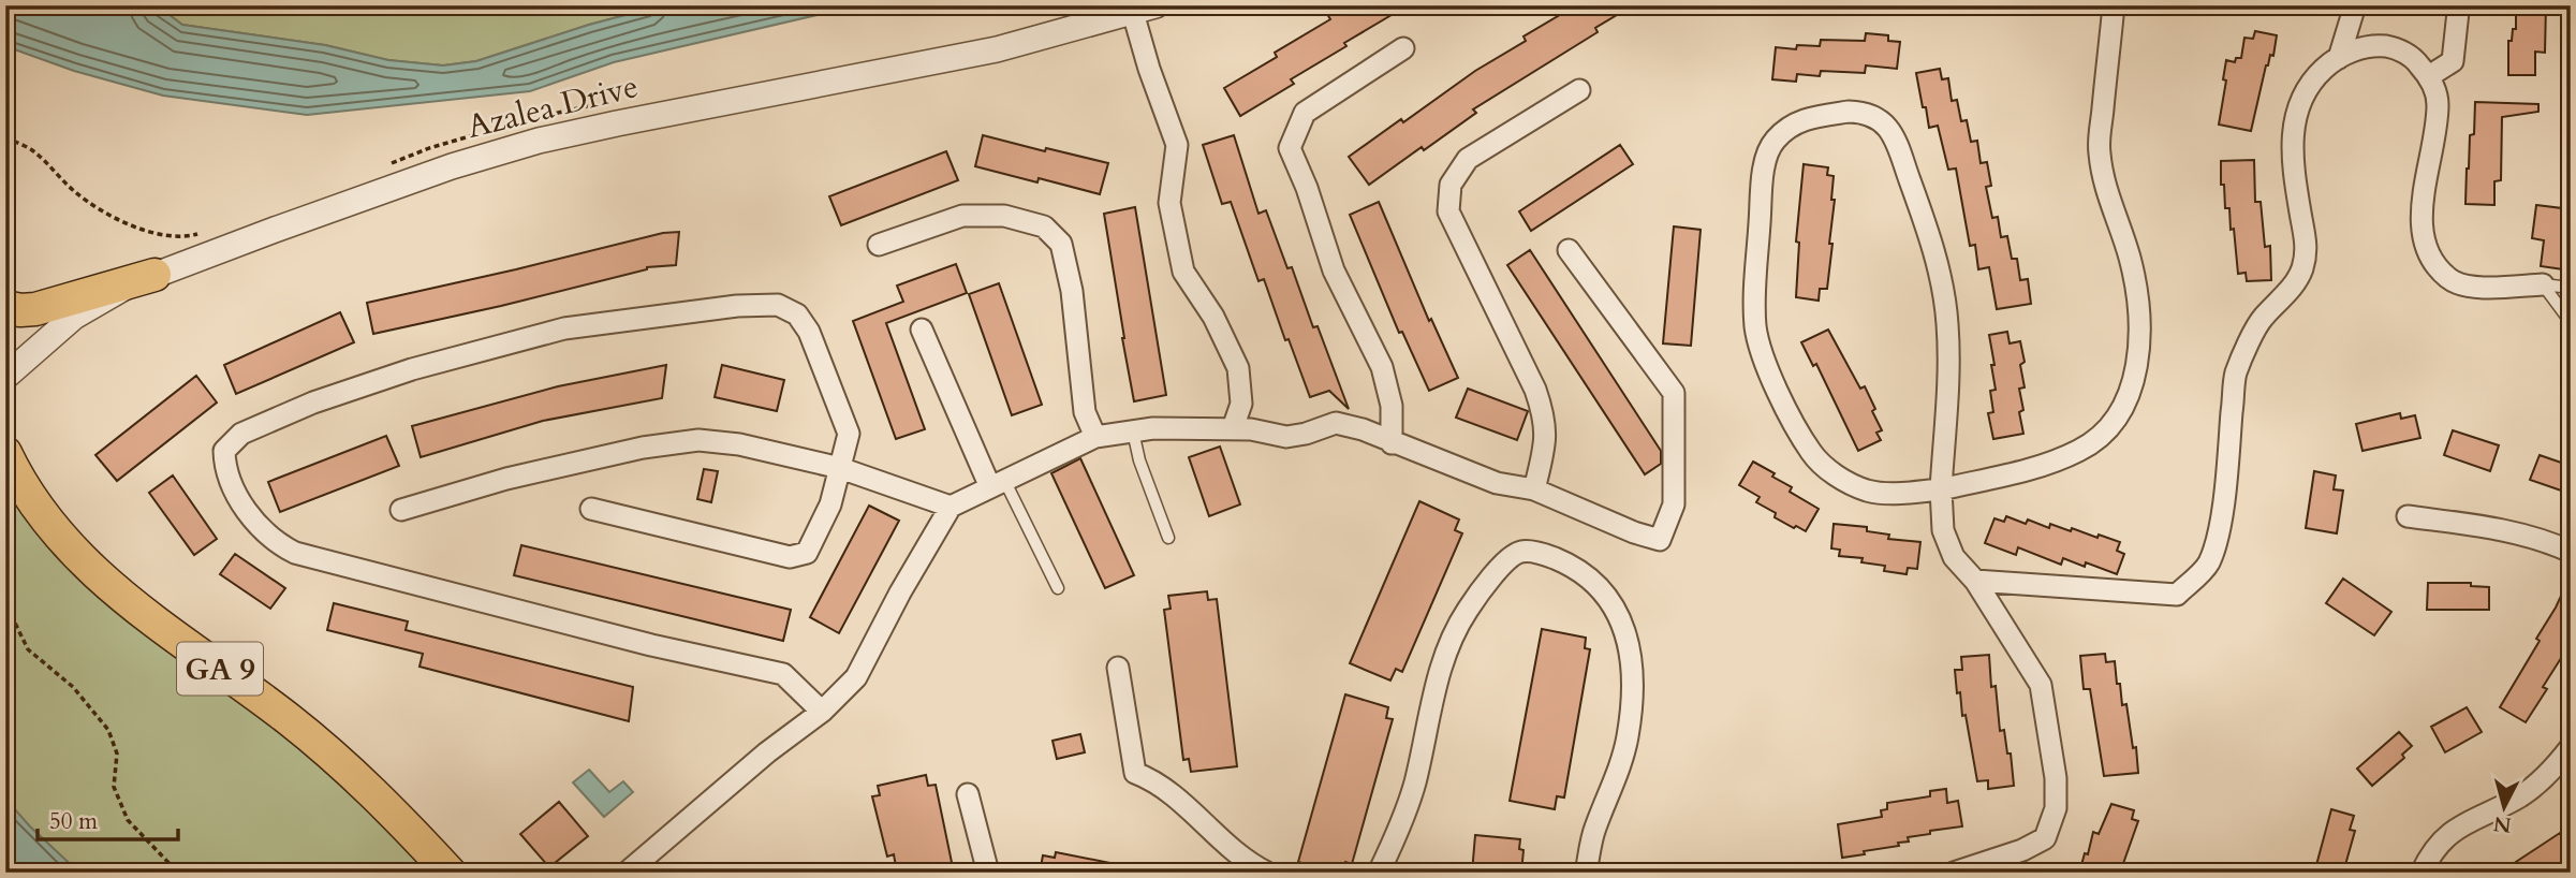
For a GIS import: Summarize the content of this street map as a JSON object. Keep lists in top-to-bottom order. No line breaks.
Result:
{"streets":{"main road":["GA 9"],"street":["Azalea Drive"]},"scale_bar":"50 m","north":"bottom"}
